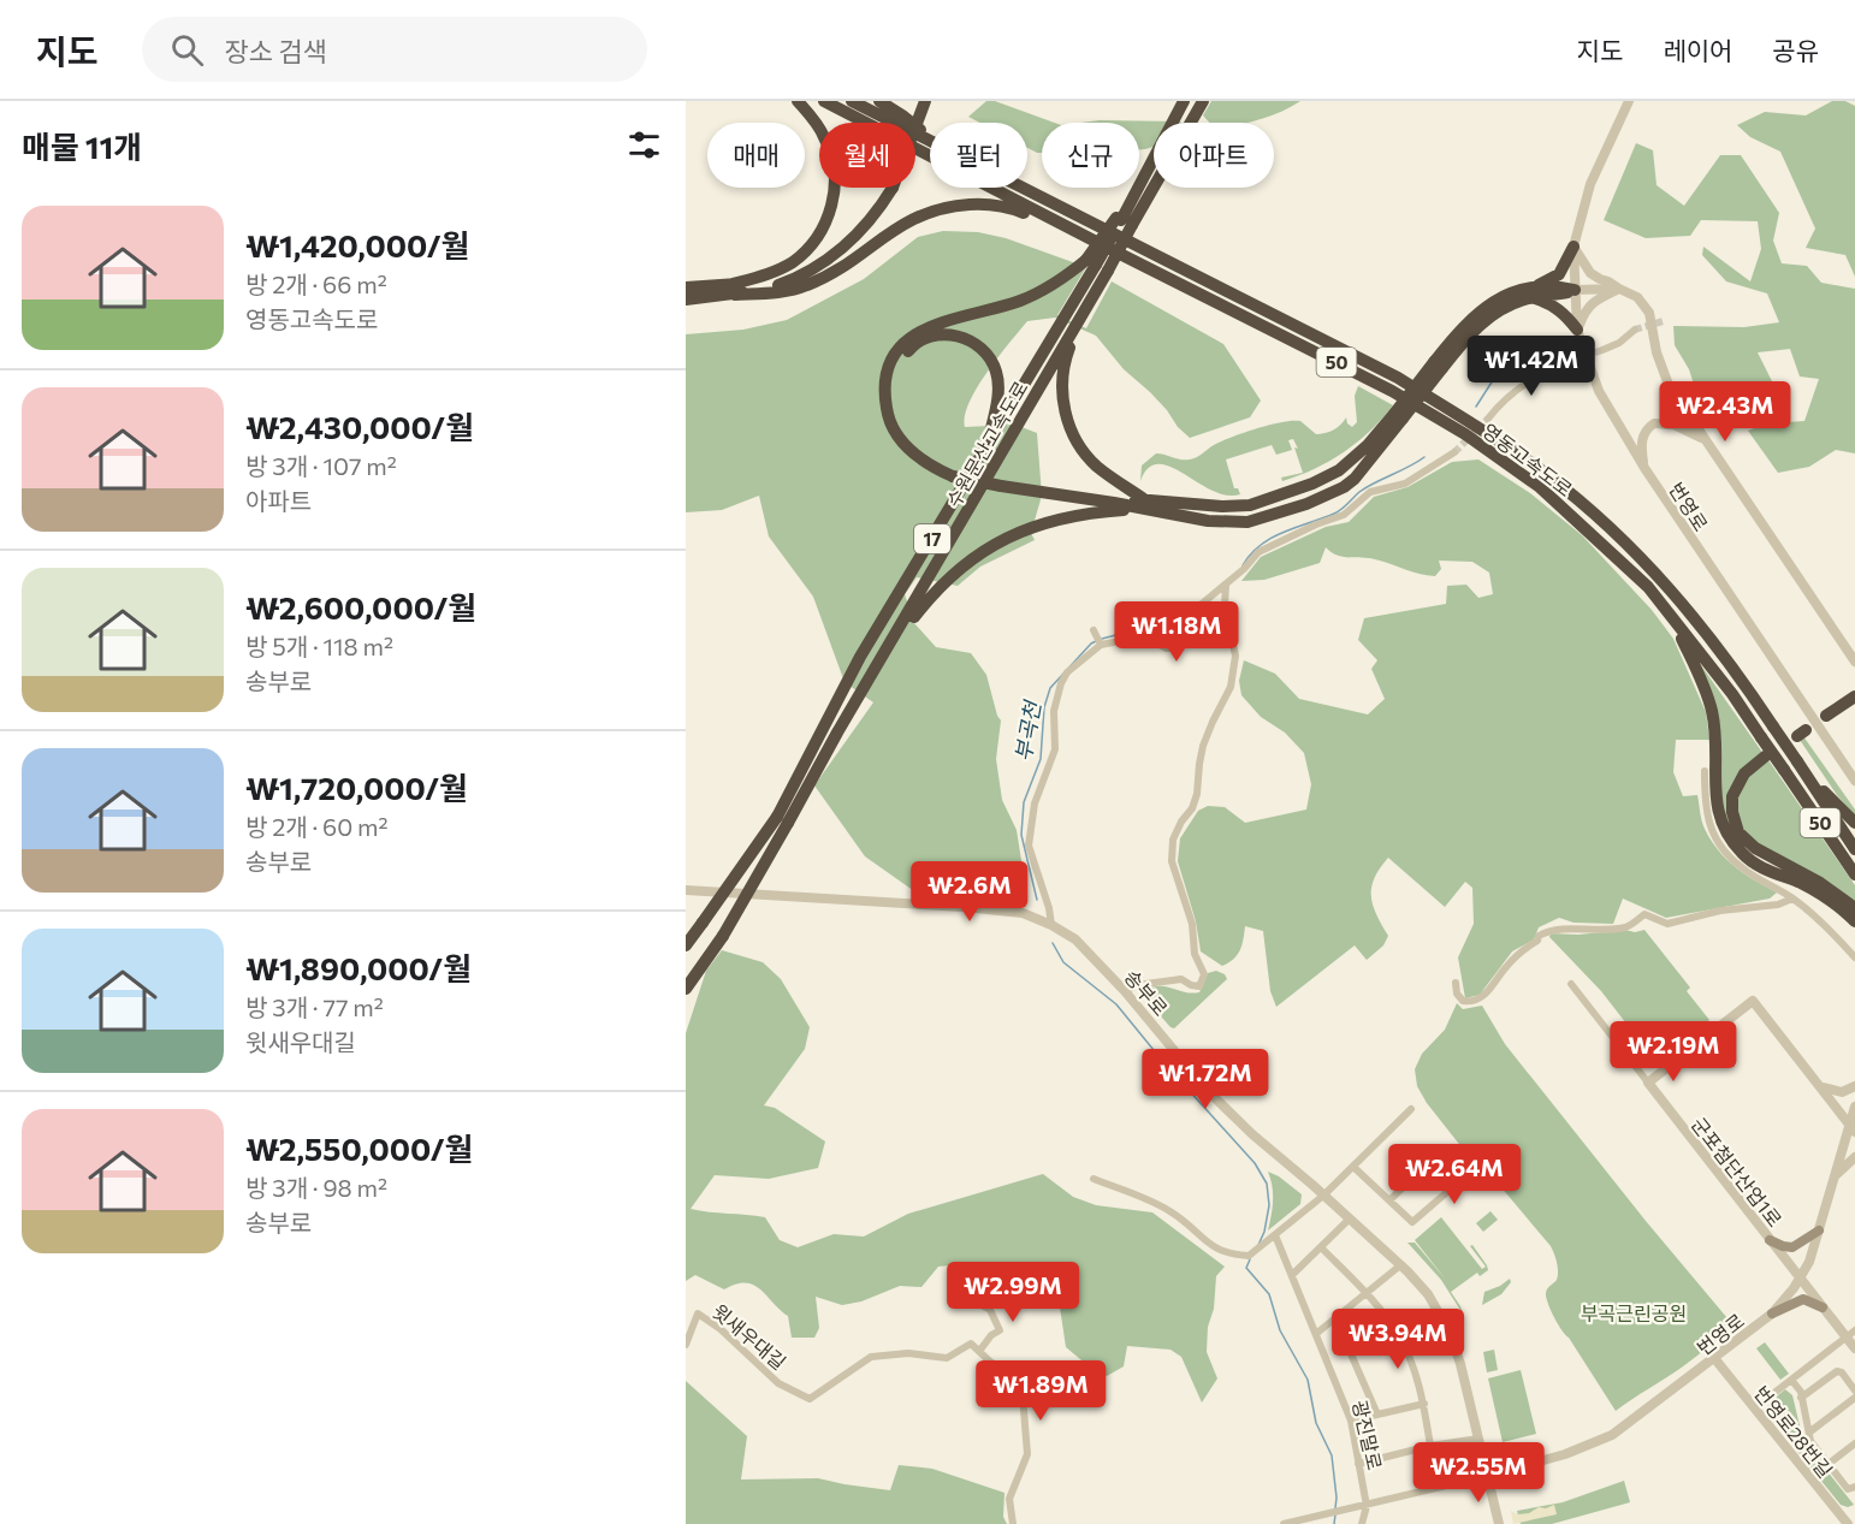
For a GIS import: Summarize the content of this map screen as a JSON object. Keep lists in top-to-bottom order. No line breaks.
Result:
{"streets":{"highway":["50","수원문산고속도로","영동고속도로","17"],"street":["번영로","송부로","군포첨단산업1로","윗새우대길","번영로28번길","광진말로"]},"crossings":[["번영로","송부로"],["번영로","군포첨단산업1로"],["번영로","번영로28번길"]],"water":["부곡천"],"parks":["부곡근린공원"],"page":{"header":"지도","search":"장소 검색","nav":["지도","레이어","공유"],"heading":"매물 11개","chip":["매매","월세","필터","신규","아파트"],"list":[{"name":"₩1,420,000/월","note":"방 2개 · 66 m² · 영동고속도로"},{"name":"₩2,430,000/월","note":"방 3개 · 107 m² · 아파트"},{"name":"₩2,600,000/월","note":"방 5개 · 118 m² · 송부로"},{"name":"₩1,720,000/월","note":"방 2개 · 60 m² · 송부로"},{"name":"₩1,890,000/월","note":"방 3개 · 77 m² · 윗새우대길"},{"name":"₩2,550,000/월","note":"방 3개 · 98 m² · 송부로"}],"price":["₩1.42M","₩2.43M","₩1.18M","₩2.6M","₩2.19M","₩1.72M","₩2.64M","₩2.99M","₩3.94M","₩1.89M","₩2.55M"]}}
